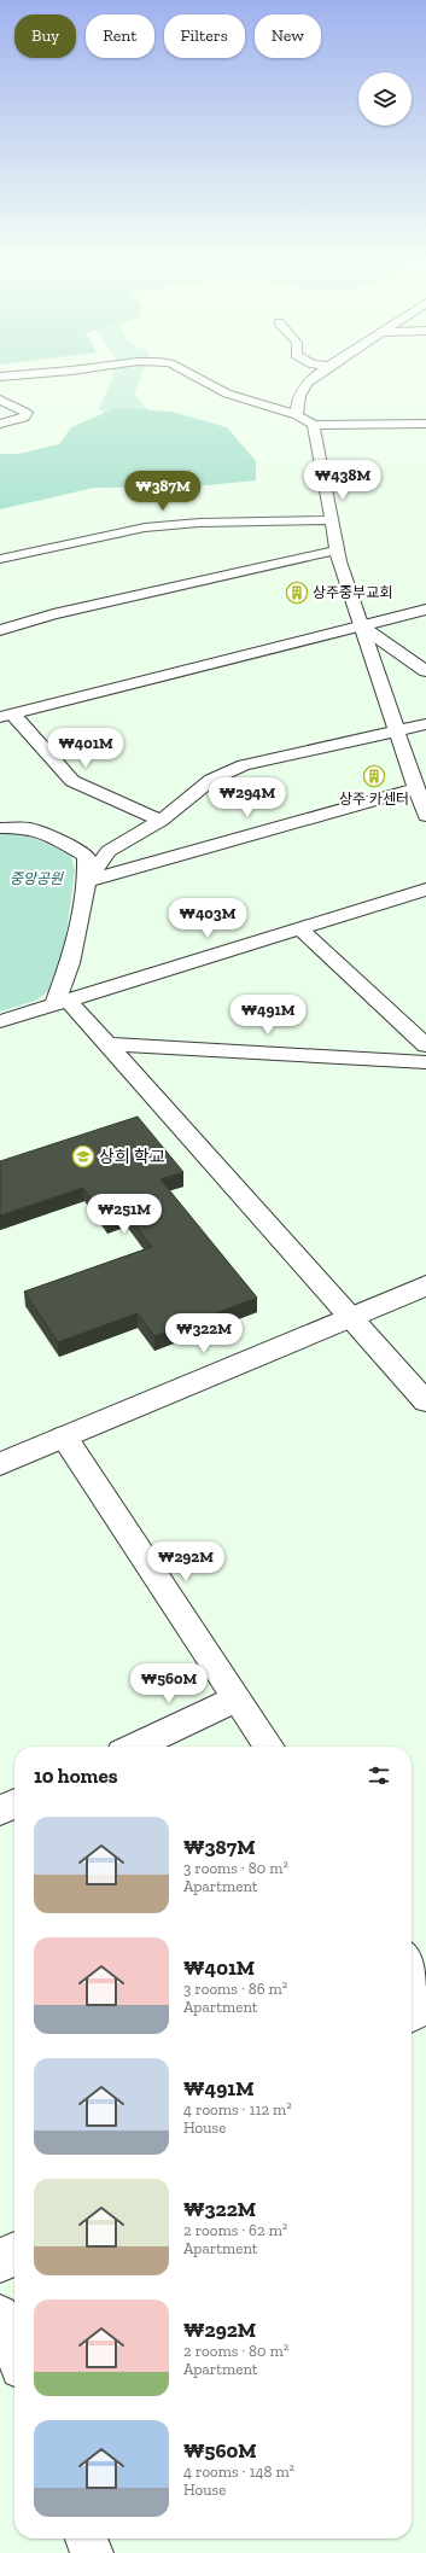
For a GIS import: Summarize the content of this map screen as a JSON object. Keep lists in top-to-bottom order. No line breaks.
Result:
{"parks":["중앙공원"],"places":{"building":["상주중부교회","상주 카센터"],"school or university":["상희 학교"]},"page":{"chip":["Buy","Rent","Filters","New"],"price":["₩438M","₩387M","₩401M","₩294M","₩403M","₩491M","₩251M","₩322M","₩292M","₩560M"],"heading":"10 homes","list":[{"name":"₩387M","note":"3 rooms · 80 m² · Apartment"},{"name":"₩401M","note":"3 rooms · 86 m² · Apartment"},{"name":"₩491M","note":"4 rooms · 112 m² · House"},{"name":"₩322M","note":"2 rooms · 62 m² · Apartment"},{"name":"₩292M","note":"2 rooms · 80 m² · Apartment"},{"name":"₩560M","note":"4 rooms · 148 m² · House"}]}}
